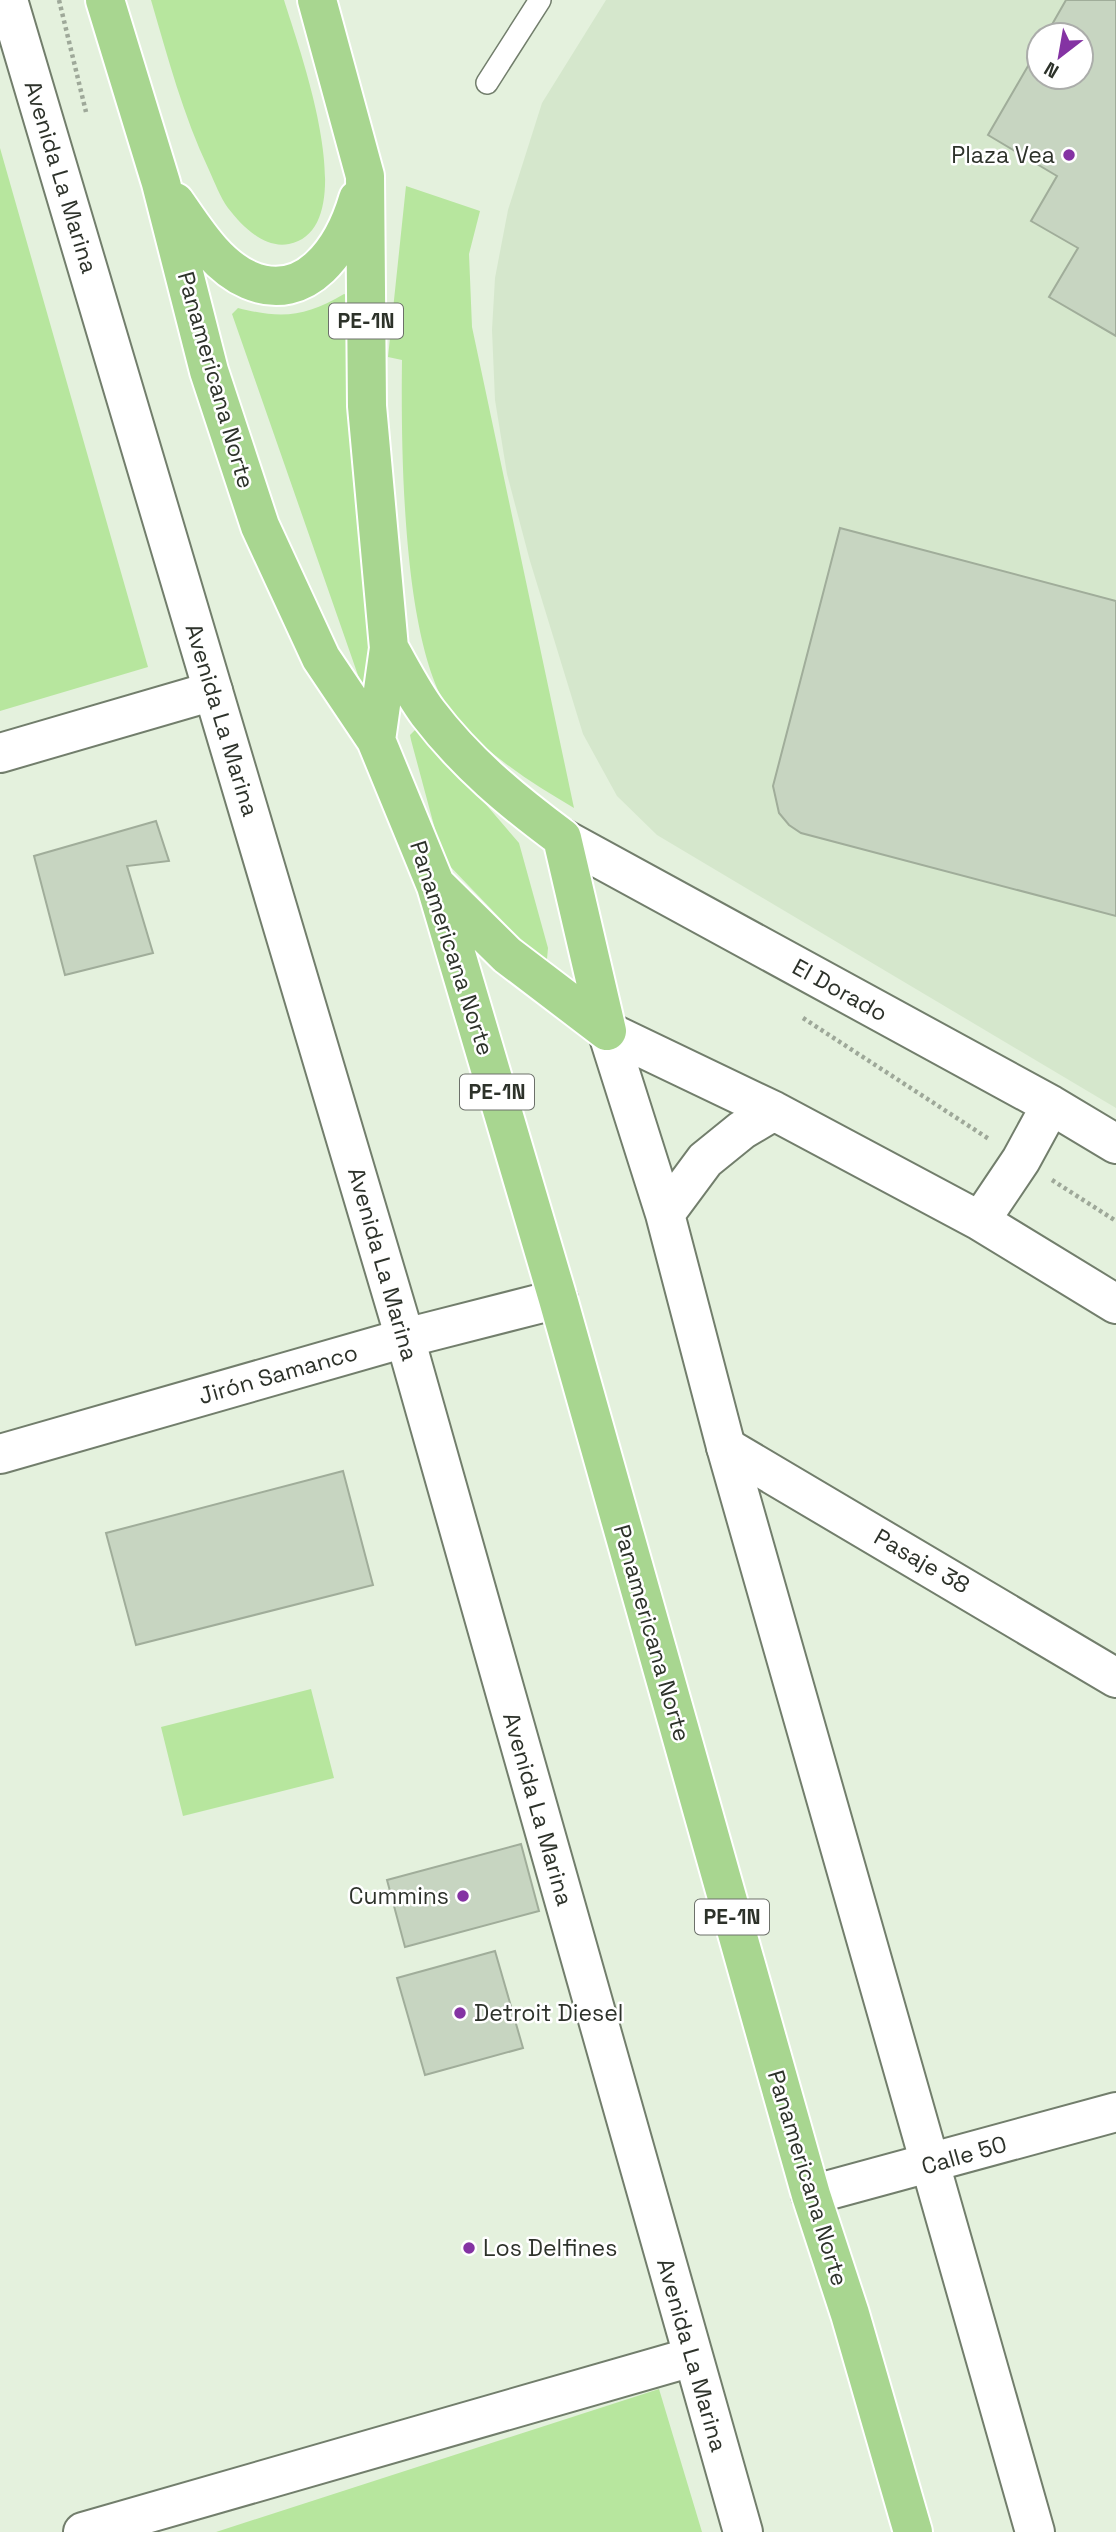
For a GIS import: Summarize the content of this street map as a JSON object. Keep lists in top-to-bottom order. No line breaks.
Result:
{"streets":{"highway":["PE-1N","Panamericana Norte"],"main road":["Avenida La Marina","El Dorado","Jirón Samanco","Pasaje 38","Calle 50"]},"crossings":[["Avenida La Marina","Jirón Samanco"],["PE-1N","Panamericana Norte"],["Panamericana Norte","Jirón Samanco"],["Panamericana Norte","Calle 50"]],"places":["Plaza Vea","Cummins","Detroit Diesel","Los Delfines"],"north":"bottom left"}
